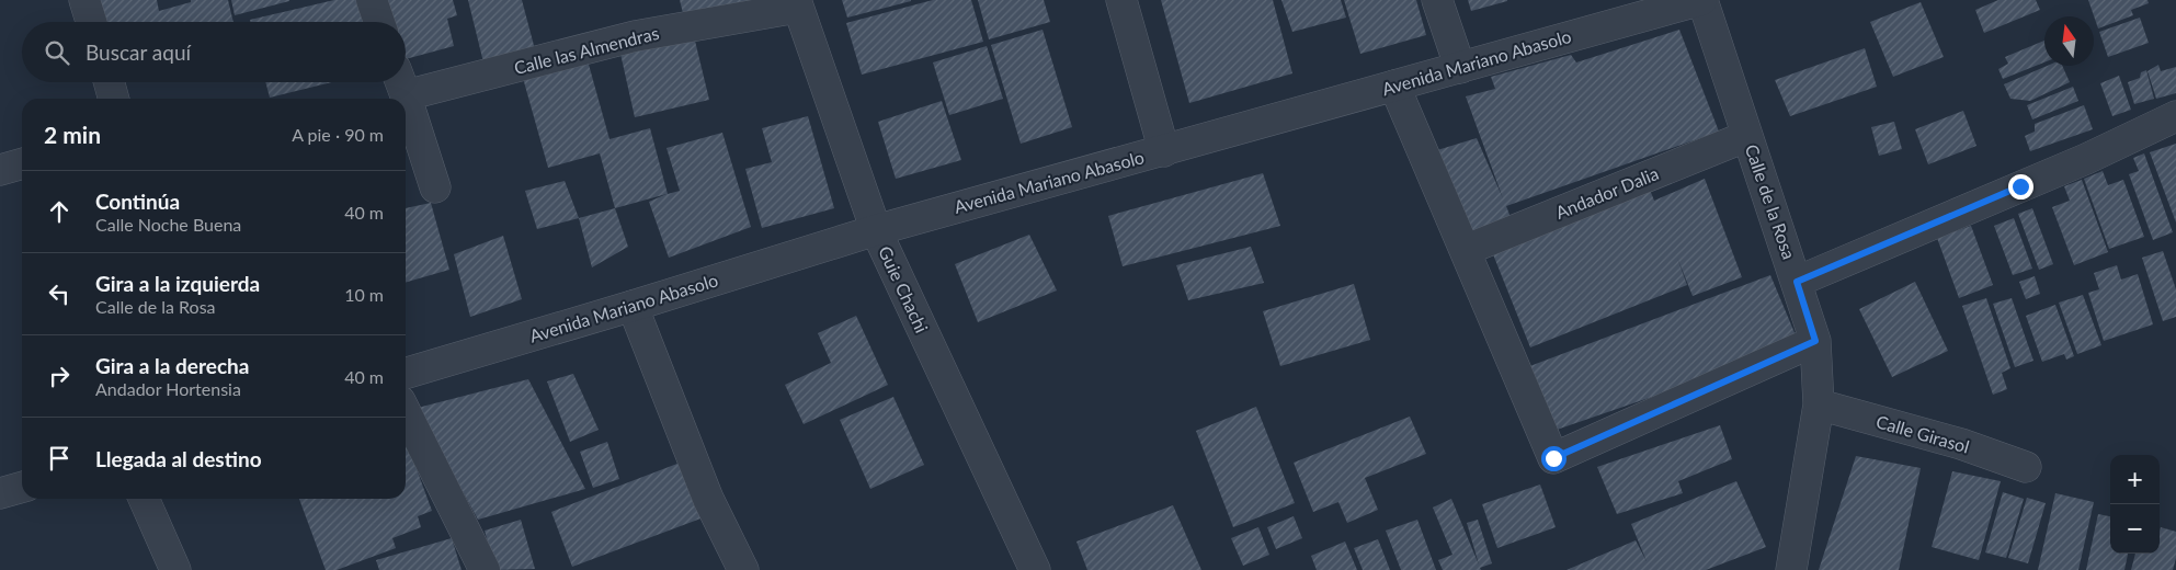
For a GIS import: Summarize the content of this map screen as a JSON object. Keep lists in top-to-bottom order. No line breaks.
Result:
{"streets":{"street":["Calle las Almendras","Avenida Mariano Abasolo","Andador Dalia","Calle de la Rosa","Guie Chachi","Calle Girasol"]},"crossings":[["Calle las Almendras","Guie Chachi"],["Avenida Mariano Abasolo","Calle de la Rosa"],["Avenida Mariano Abasolo","Guie Chachi"],["Andador Dalia","Calle de la Rosa"],["Calle de la Rosa","Calle Girasol"]],"north":"top","page":{"search":"Buscar aquí","heading":["2 min","A pie · 90 m"],"list":[["Continúa","Calle Noche Buena","40 m"],["Gira a la izquierda","Calle de la Rosa","10 m"],["Gira a la derecha","Andador Hortensia","40 m"],"Llegada al destino"],"map_buttons":["+","−"]}}
